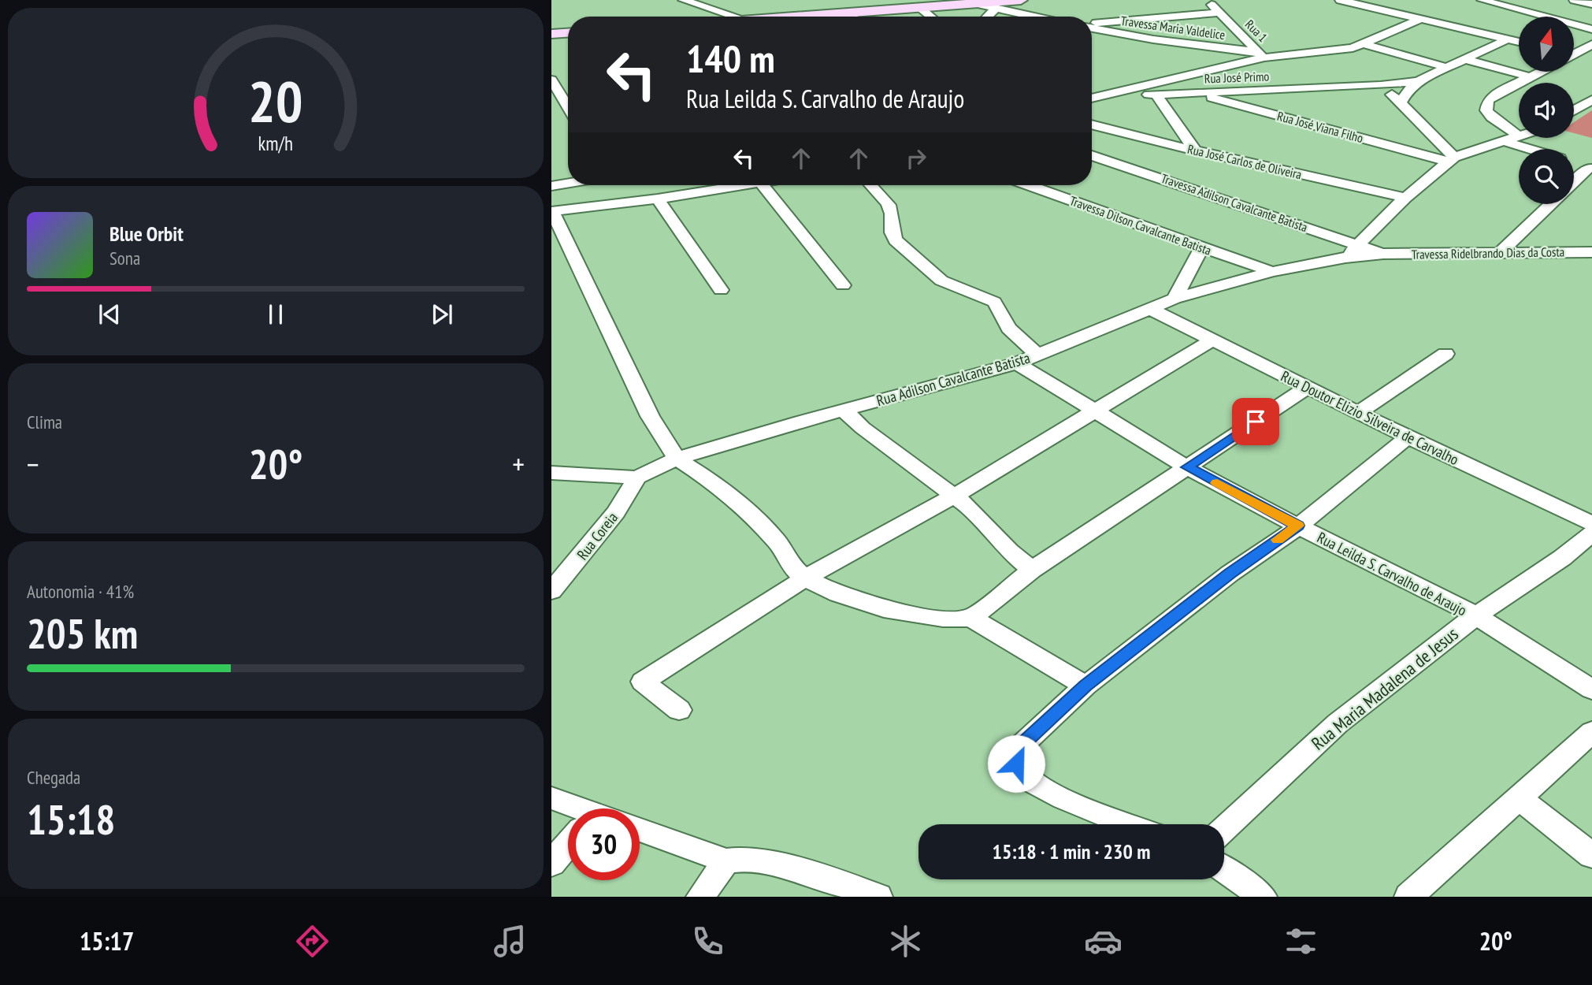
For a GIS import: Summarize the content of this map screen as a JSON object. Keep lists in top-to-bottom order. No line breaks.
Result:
{"streets":{"street":["Travessa Maria Valdelice","Rua 1","Rua José Primo","Rua José Viana Filho","Rua José Carlos de Oliveira","Travessa Adilson Cavalcante Batista","Travessa Dilson Cavalcante Batista","Travessa Ridelbrando Dias da Costa","Rua Adilson Cavalcante Batista","Rua Doutor Elizio Silveira de Carvalho","Rua Coreia","Rua Leilda S. Carvalho de Araujo","Rua Maria Madalena de Jesus"]},"crossings":[["Travessa Maria Valdelice","Rua 1"],["Rua José Primo","Rua José Viana Filho"],["Travessa Adilson Cavalcante Batista","Travessa Ridelbrando Dias da Costa"],["Travessa Adilson Cavalcante Batista","Rua Adilson Cavalcante Batista"],["Travessa Dilson Cavalcante Batista","Rua Adilson Cavalcante Batista"],["Travessa Ridelbrando Dias da Costa","Rua Adilson Cavalcante Batista"],["Rua Adilson Cavalcante Batista","Rua Doutor Elizio Silveira de Carvalho"],["Rua Adilson Cavalcante Batista","Rua Coreia"],["Rua Adilson Cavalcante Batista","Rua Leilda S. Carvalho de Araujo"],["Rua Leilda S. Carvalho de Araujo","Rua Maria Madalena de Jesus"]],"north":"top","page":{"turn":["140 m","Rua Leilda S. Carvalho de Araujo"],"song":["Blue Orbit","Sona"],"tile":["Clima",["Autonomia · 41%","205 km"],["Chegada","15:18"]],"heat":["−","20°","+"],"limit":"30","trip":"15:18 · 1 min · 230 m","tabs":["15:17","20°"],"gauge":["20","km/h"]}}
